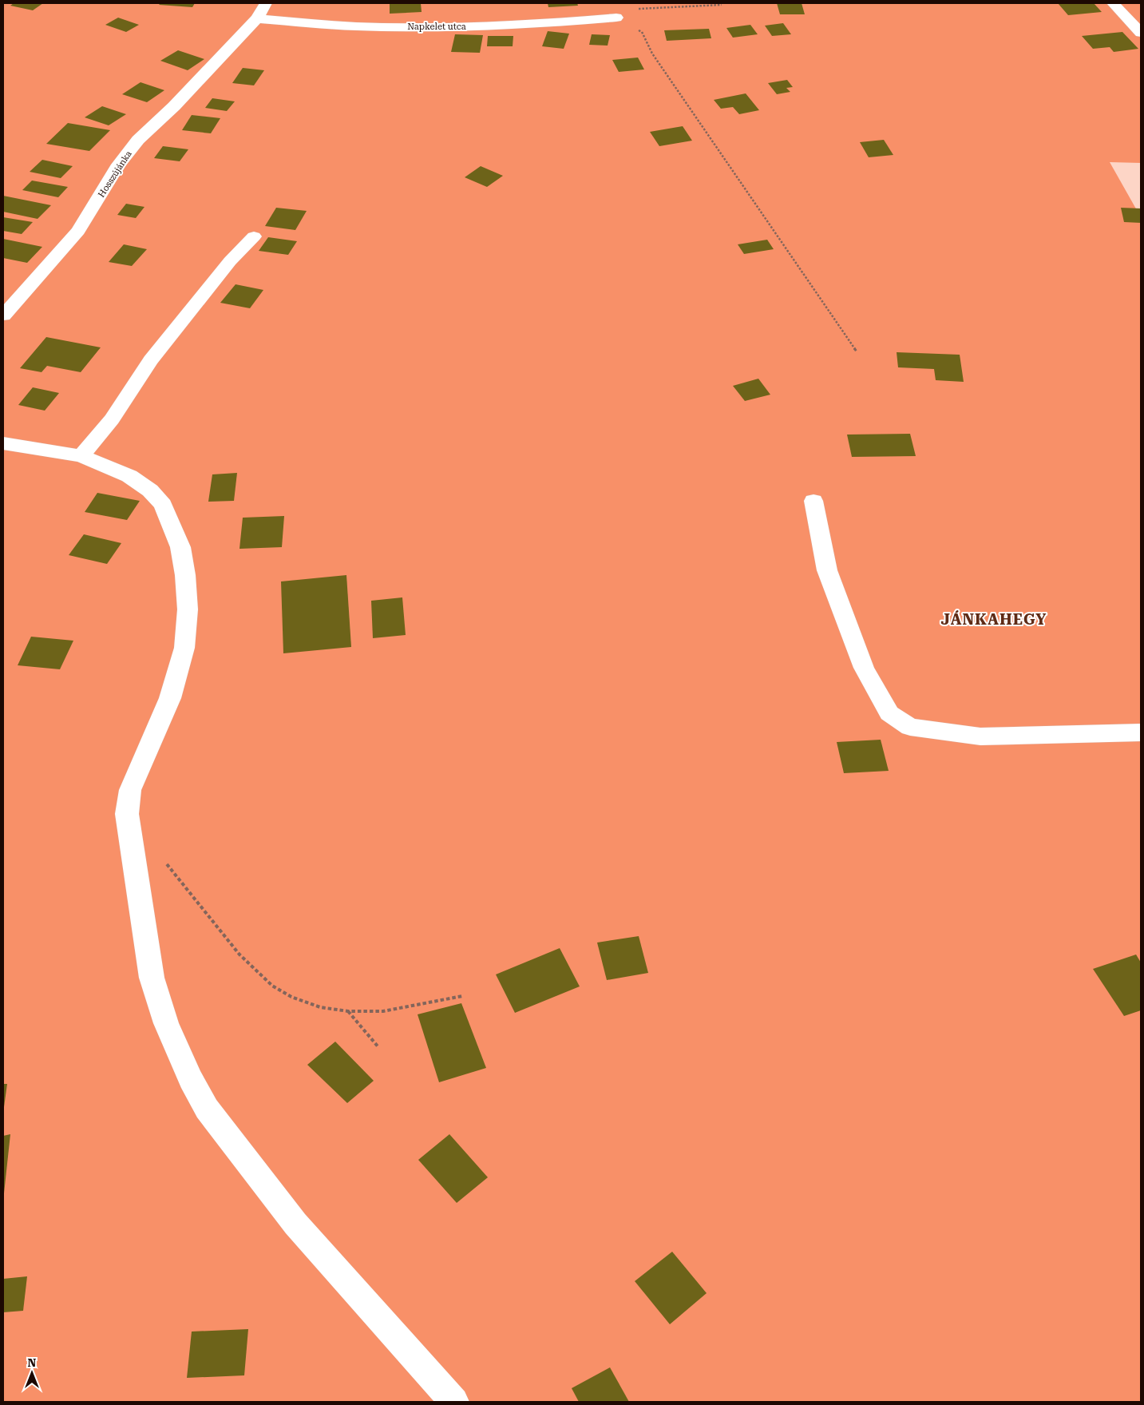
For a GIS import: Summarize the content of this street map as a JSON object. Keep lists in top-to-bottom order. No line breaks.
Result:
{"streets":{"street":["Napkelet utca","Hosszújánka"]},"crossings":[["Napkelet utca","Hosszújánka"]],"districts":["JÁNKAHEGY"],"north":"top"}
